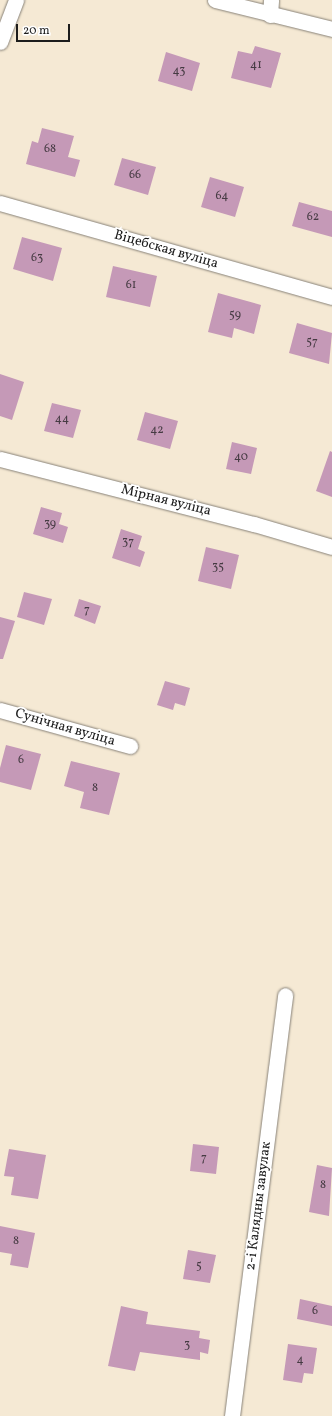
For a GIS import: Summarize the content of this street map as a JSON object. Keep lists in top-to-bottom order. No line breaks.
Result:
{"streets":{"street":["Віцебская вуліца","Мірная вуліца","Сунічная вуліца","2-і Калядны завулак"]},"house_numbers":["41","43","68","66","64","62","63","61","59","57","44","42","40","39","37","35","7","6","8","7","8","8","5","6","3","4"],"scale_bar":"20 m"}
